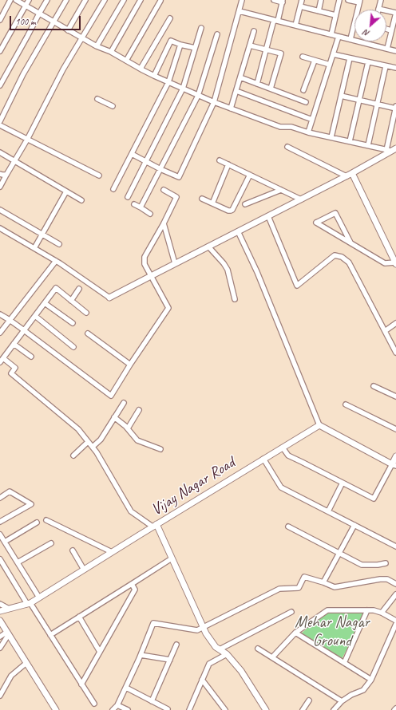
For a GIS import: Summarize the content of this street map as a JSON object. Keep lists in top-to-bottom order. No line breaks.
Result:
{"streets":{"street":["Vijay Nagar Road"]},"parks":["Mehar Nagar Ground"],"scale_bar":"100 m","north":"bottom left"}
